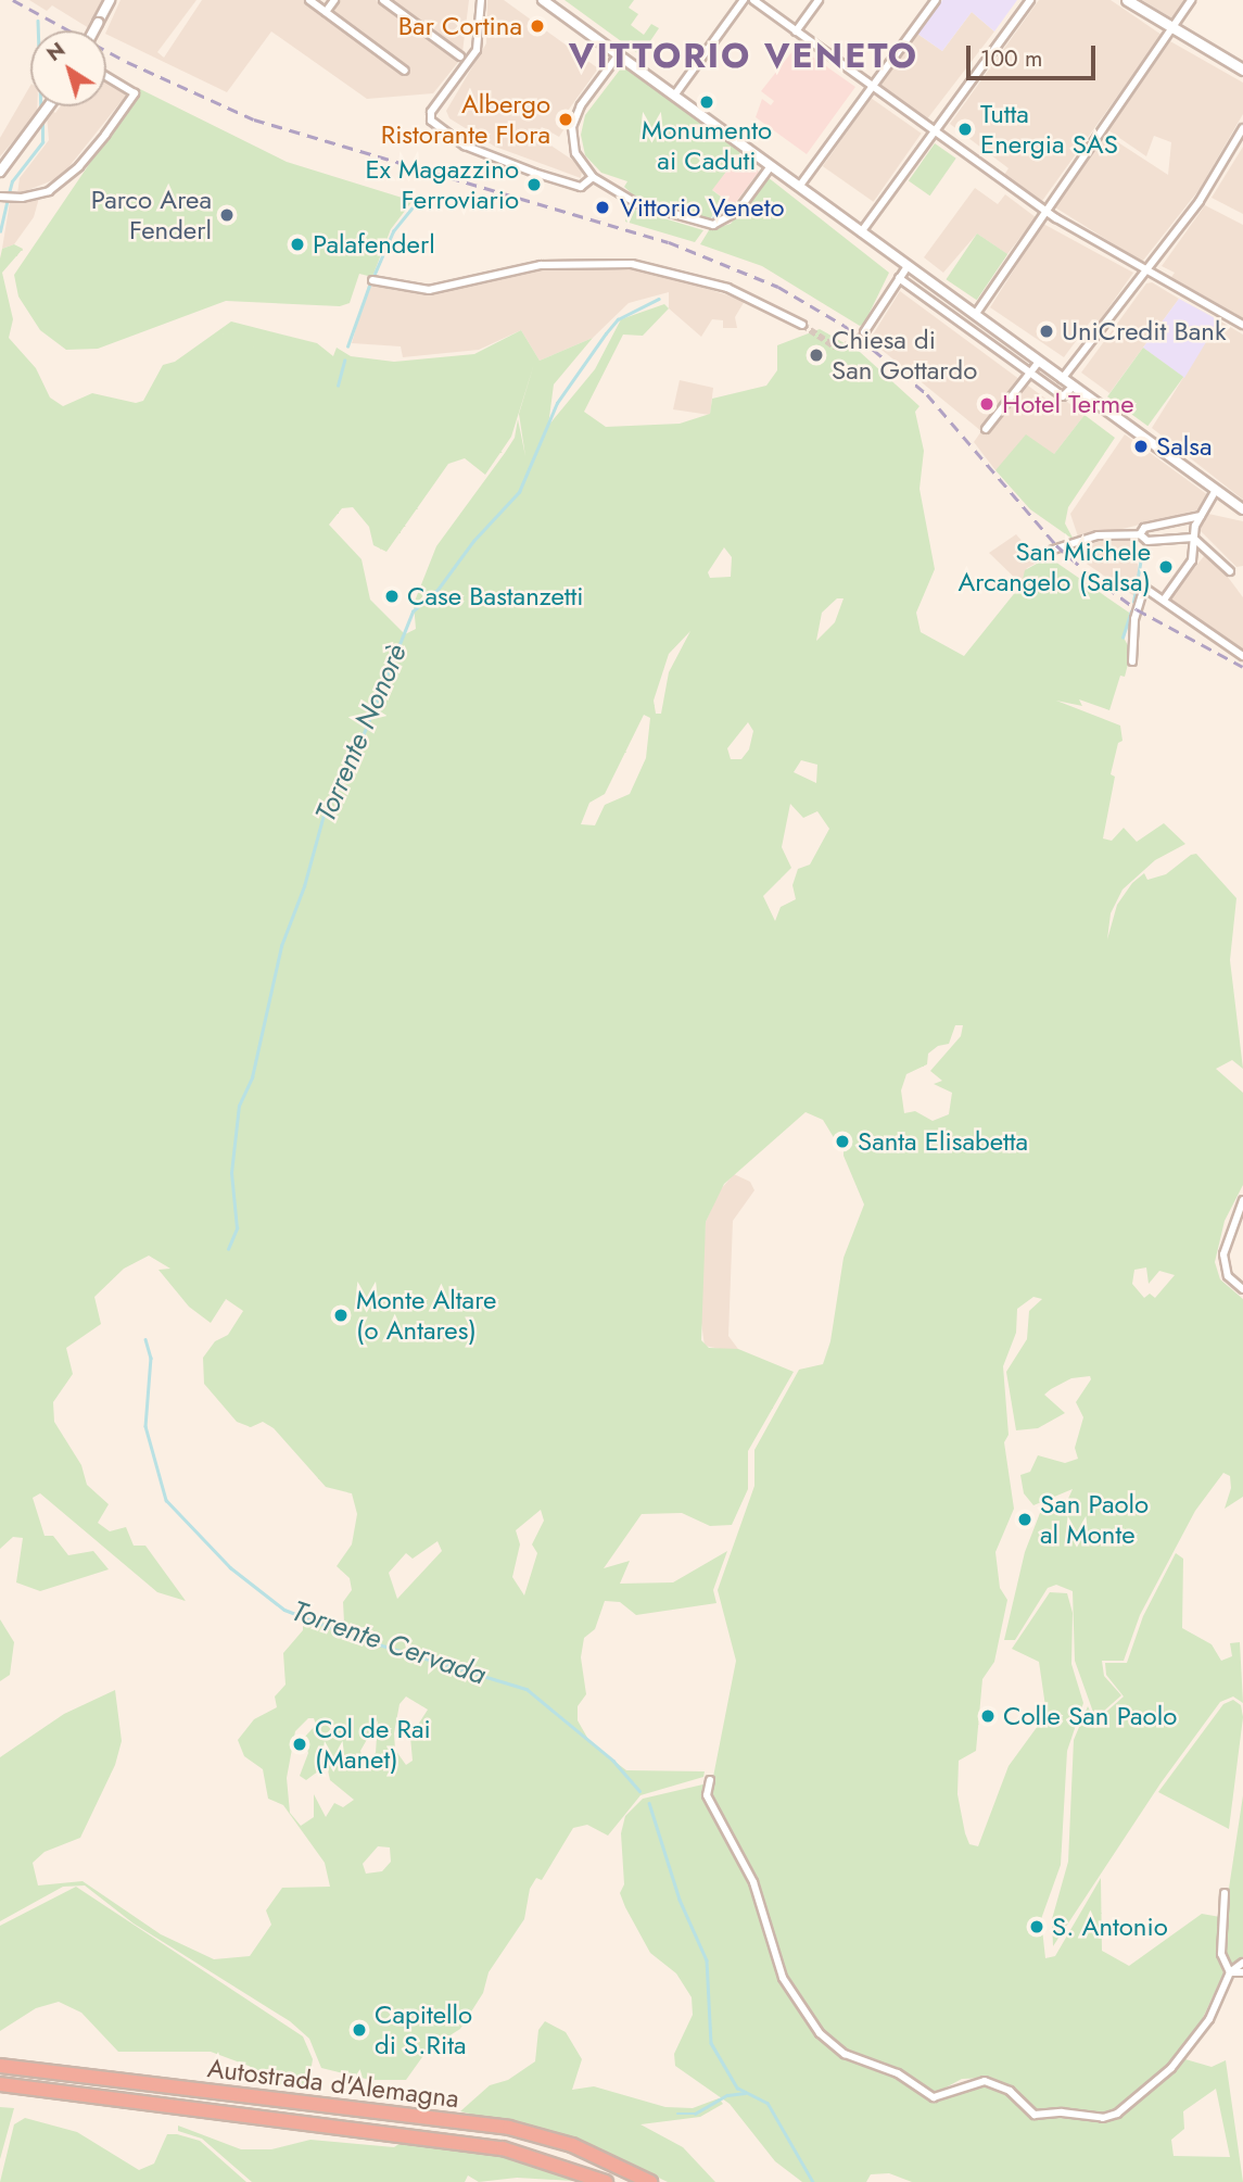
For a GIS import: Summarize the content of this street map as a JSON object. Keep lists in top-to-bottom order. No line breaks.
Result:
{"streets":{"highway":["Autostrada d'Alemagna"]},"districts":["VITTORIO VENETO"],"water":["Torrente Nonorè","Torrente Cervada"],"places":["Bar Cortina","Monumento ai Caduti","Albergo Ristorante Flora","Tutta Energia SAS","Ex Magazzino Ferroviario","Vittorio Veneto","Parco Area Fenderl","Palafenderl","UniCredit Bank","Chiesa di San Gottardo","Hotel Terme","Salsa","San Michele Arcangelo (Salsa)","Case Bastanzetti","Santa Elisabetta","Monte Altare (o Antares)","San Paolo al Monte","Colle San Paolo","Col de Rai (Manet)","S. Antonio","Capitello di S.Rita"],"scale_bar":"100 m","north":"top left"}
